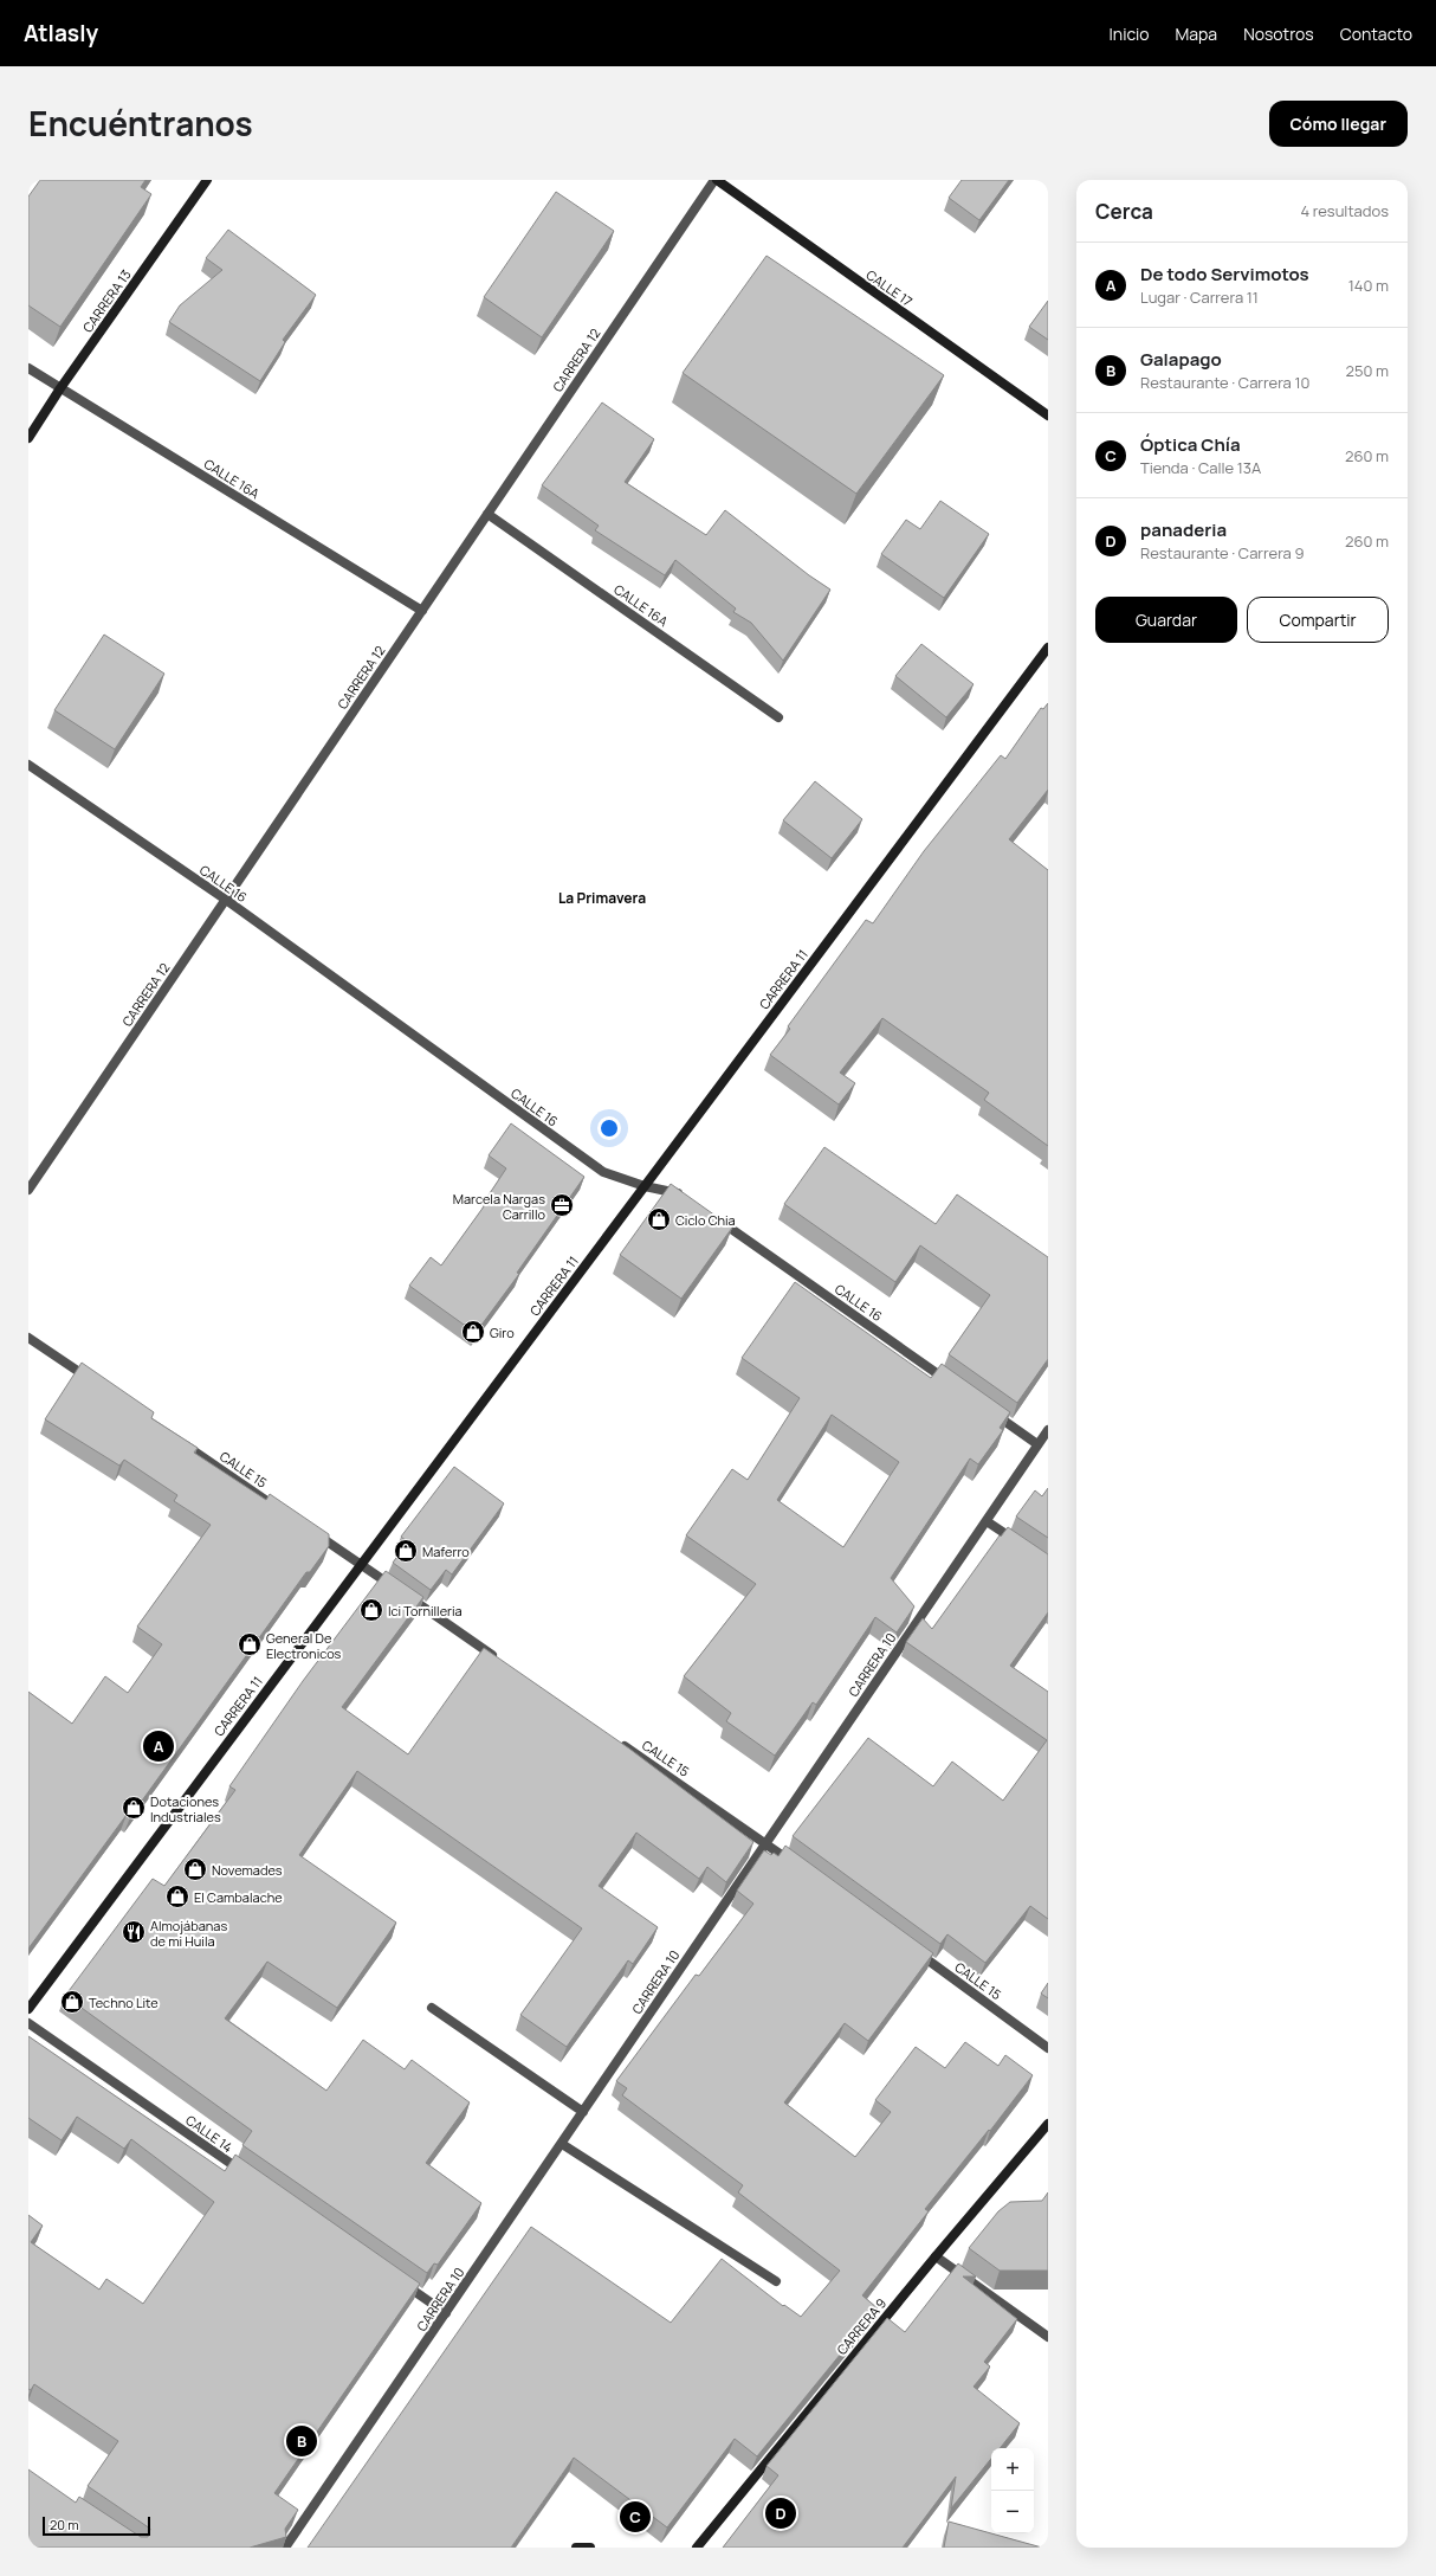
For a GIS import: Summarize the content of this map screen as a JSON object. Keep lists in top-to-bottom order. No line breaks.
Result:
{"streets":{"street":["CALLE 17","CARRERA 13","CARRERA 12","CALLE 16A","CALLE 16","CARRERA 11","CALLE 15","CARRERA 10","CALLE 14","CARRERA 9"]},"crossings":[["CALLE 17","CARRERA 12"],["CARRERA 13","CALLE 16A"],["CARRERA 12","CALLE 16A"],["CARRERA 12","CALLE 16"],["CALLE 16","CARRERA 11"],["CALLE 15","CARRERA 10"]],"districts":["La Primavera"],"places":{"office":["Marcela Nargas Carrillo"],"shop":["Ciclo Chia","Giro","Maferro","Ici Tornilleria","General De Electronicos","Dotaciones Industriales","Novemades","El Cambalache","Techno Lite"],"restaurant":["Almojábanas de mi Huila"]},"scale_bar":"20 m","page":{"header":"Atlasly","nav":["Inicio","Mapa","Nosotros","Contacto"],"title":"Encuéntranos","buttons":["Cómo llegar",["Guardar","Compartir"]],"heading":["Cerca","4 resultados"],"list":[{"mark":"A","name":"De todo Servimotos","note":"Lugar · Carrera 11","value":"140 m"},{"mark":"B","name":"Galapago","note":"Restaurante · Carrera 10","value":"250 m"},{"mark":"C","name":"Óptica Chía","note":"Tienda · Calle 13A","value":"260 m"},{"mark":"D","name":"panaderia","note":"Restaurante · Carrera 9","value":"260 m"}],"pins":["A","B","D","C"],"map_buttons":["+","−"],"scale":"20 m"}}
